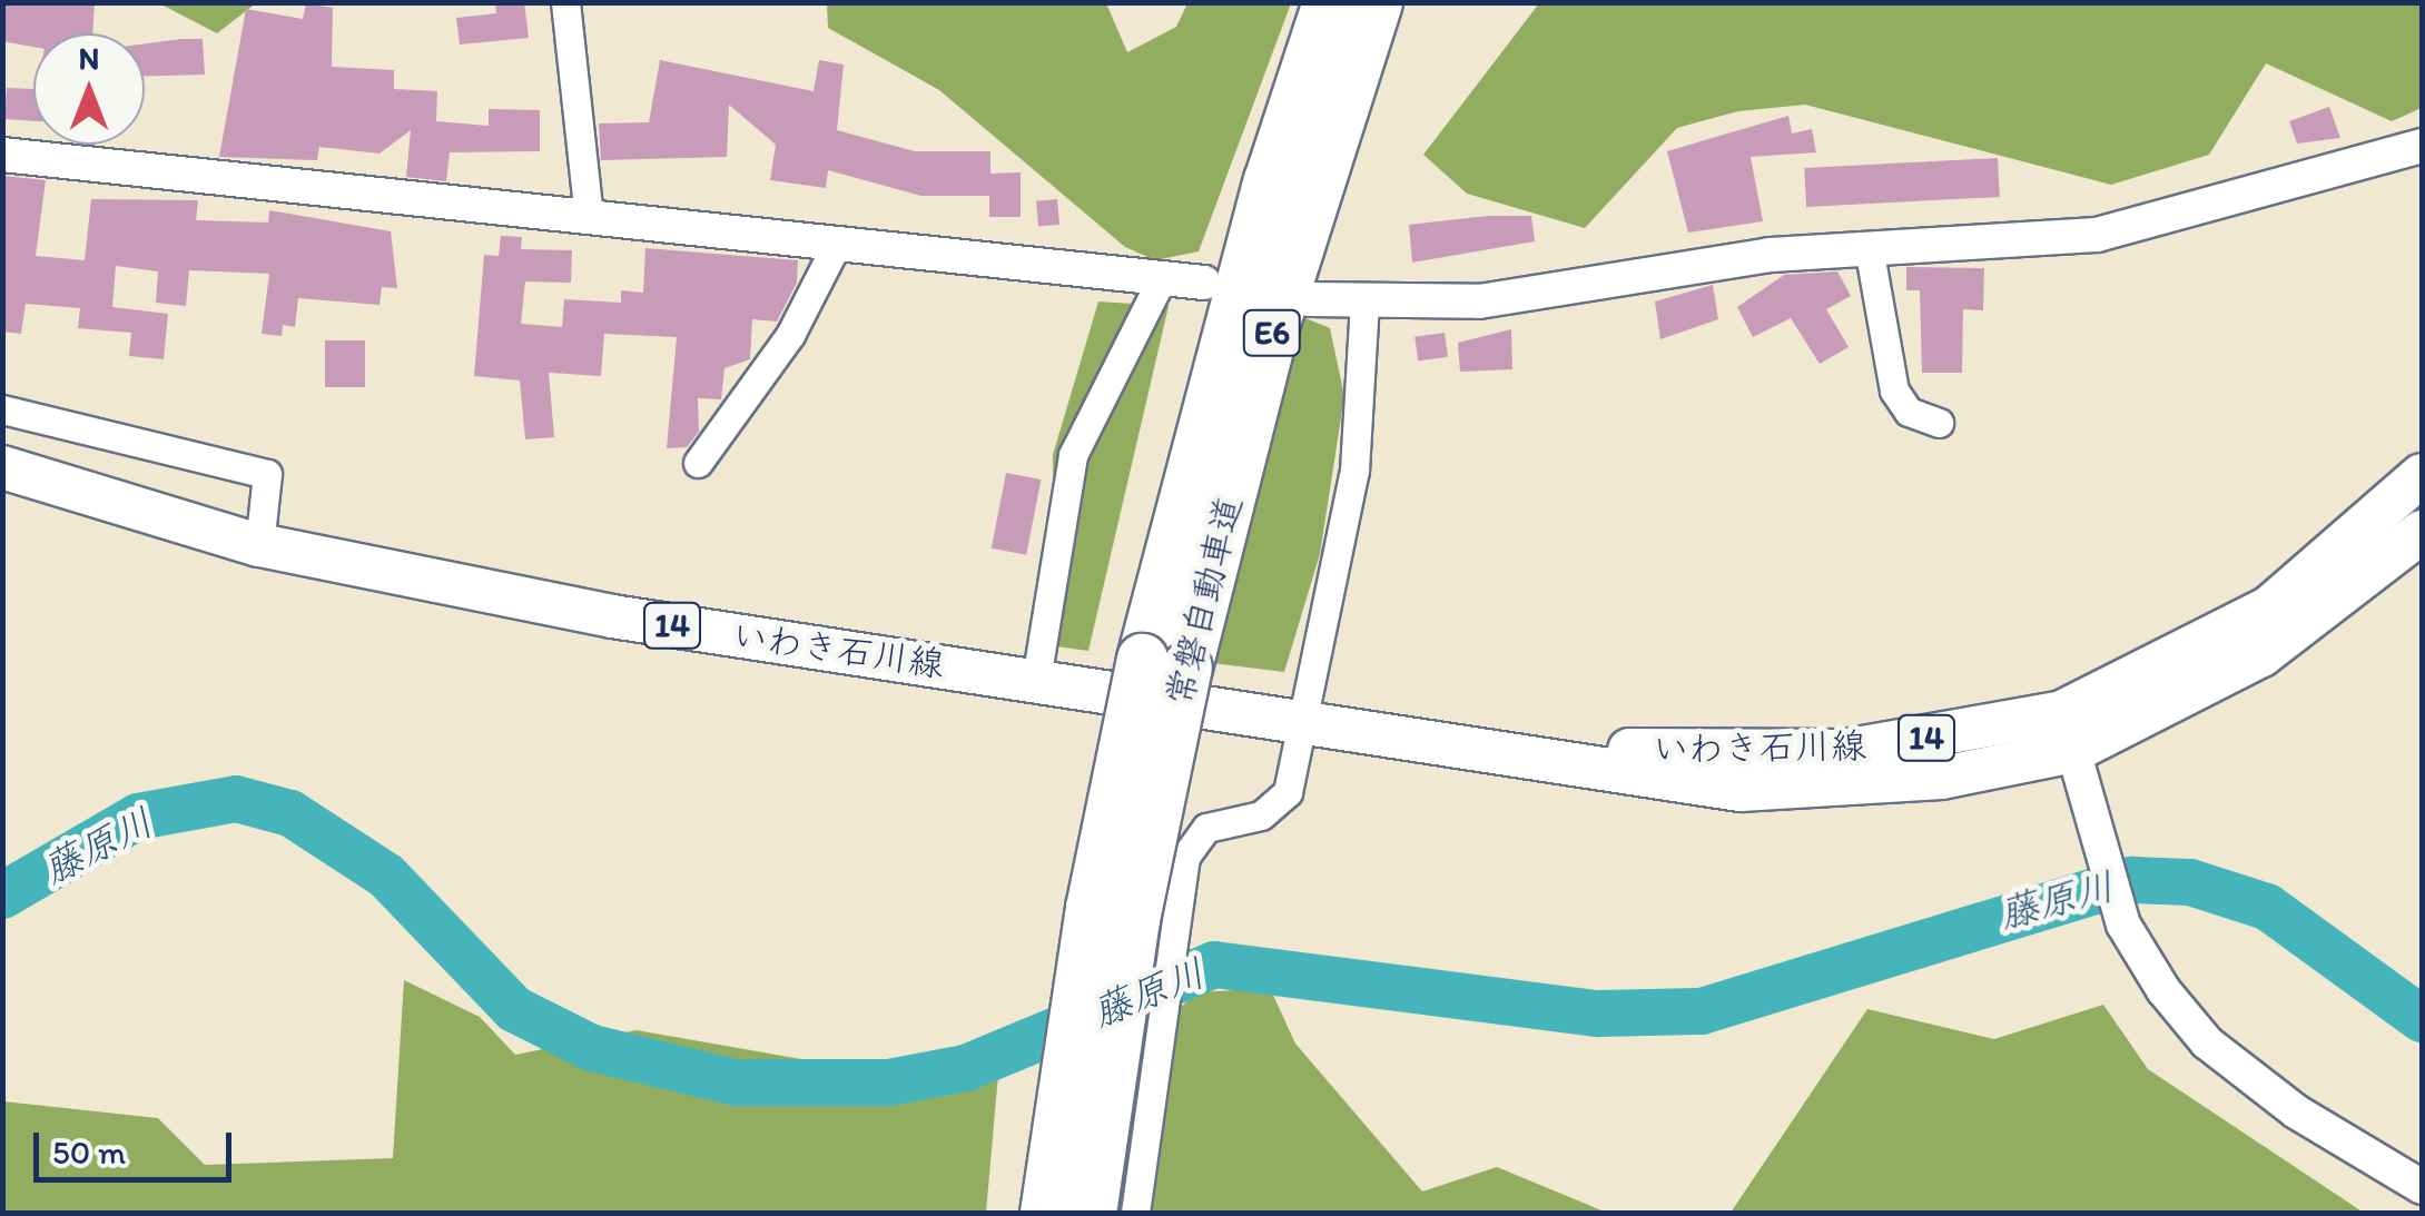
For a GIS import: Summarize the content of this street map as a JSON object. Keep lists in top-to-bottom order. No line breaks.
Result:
{"streets":{"highway":["E6","常磐自動車道"],"main road":["14","いわき石川線"]},"water":["藤原川"],"scale_bar":"50 m","north":"top"}
